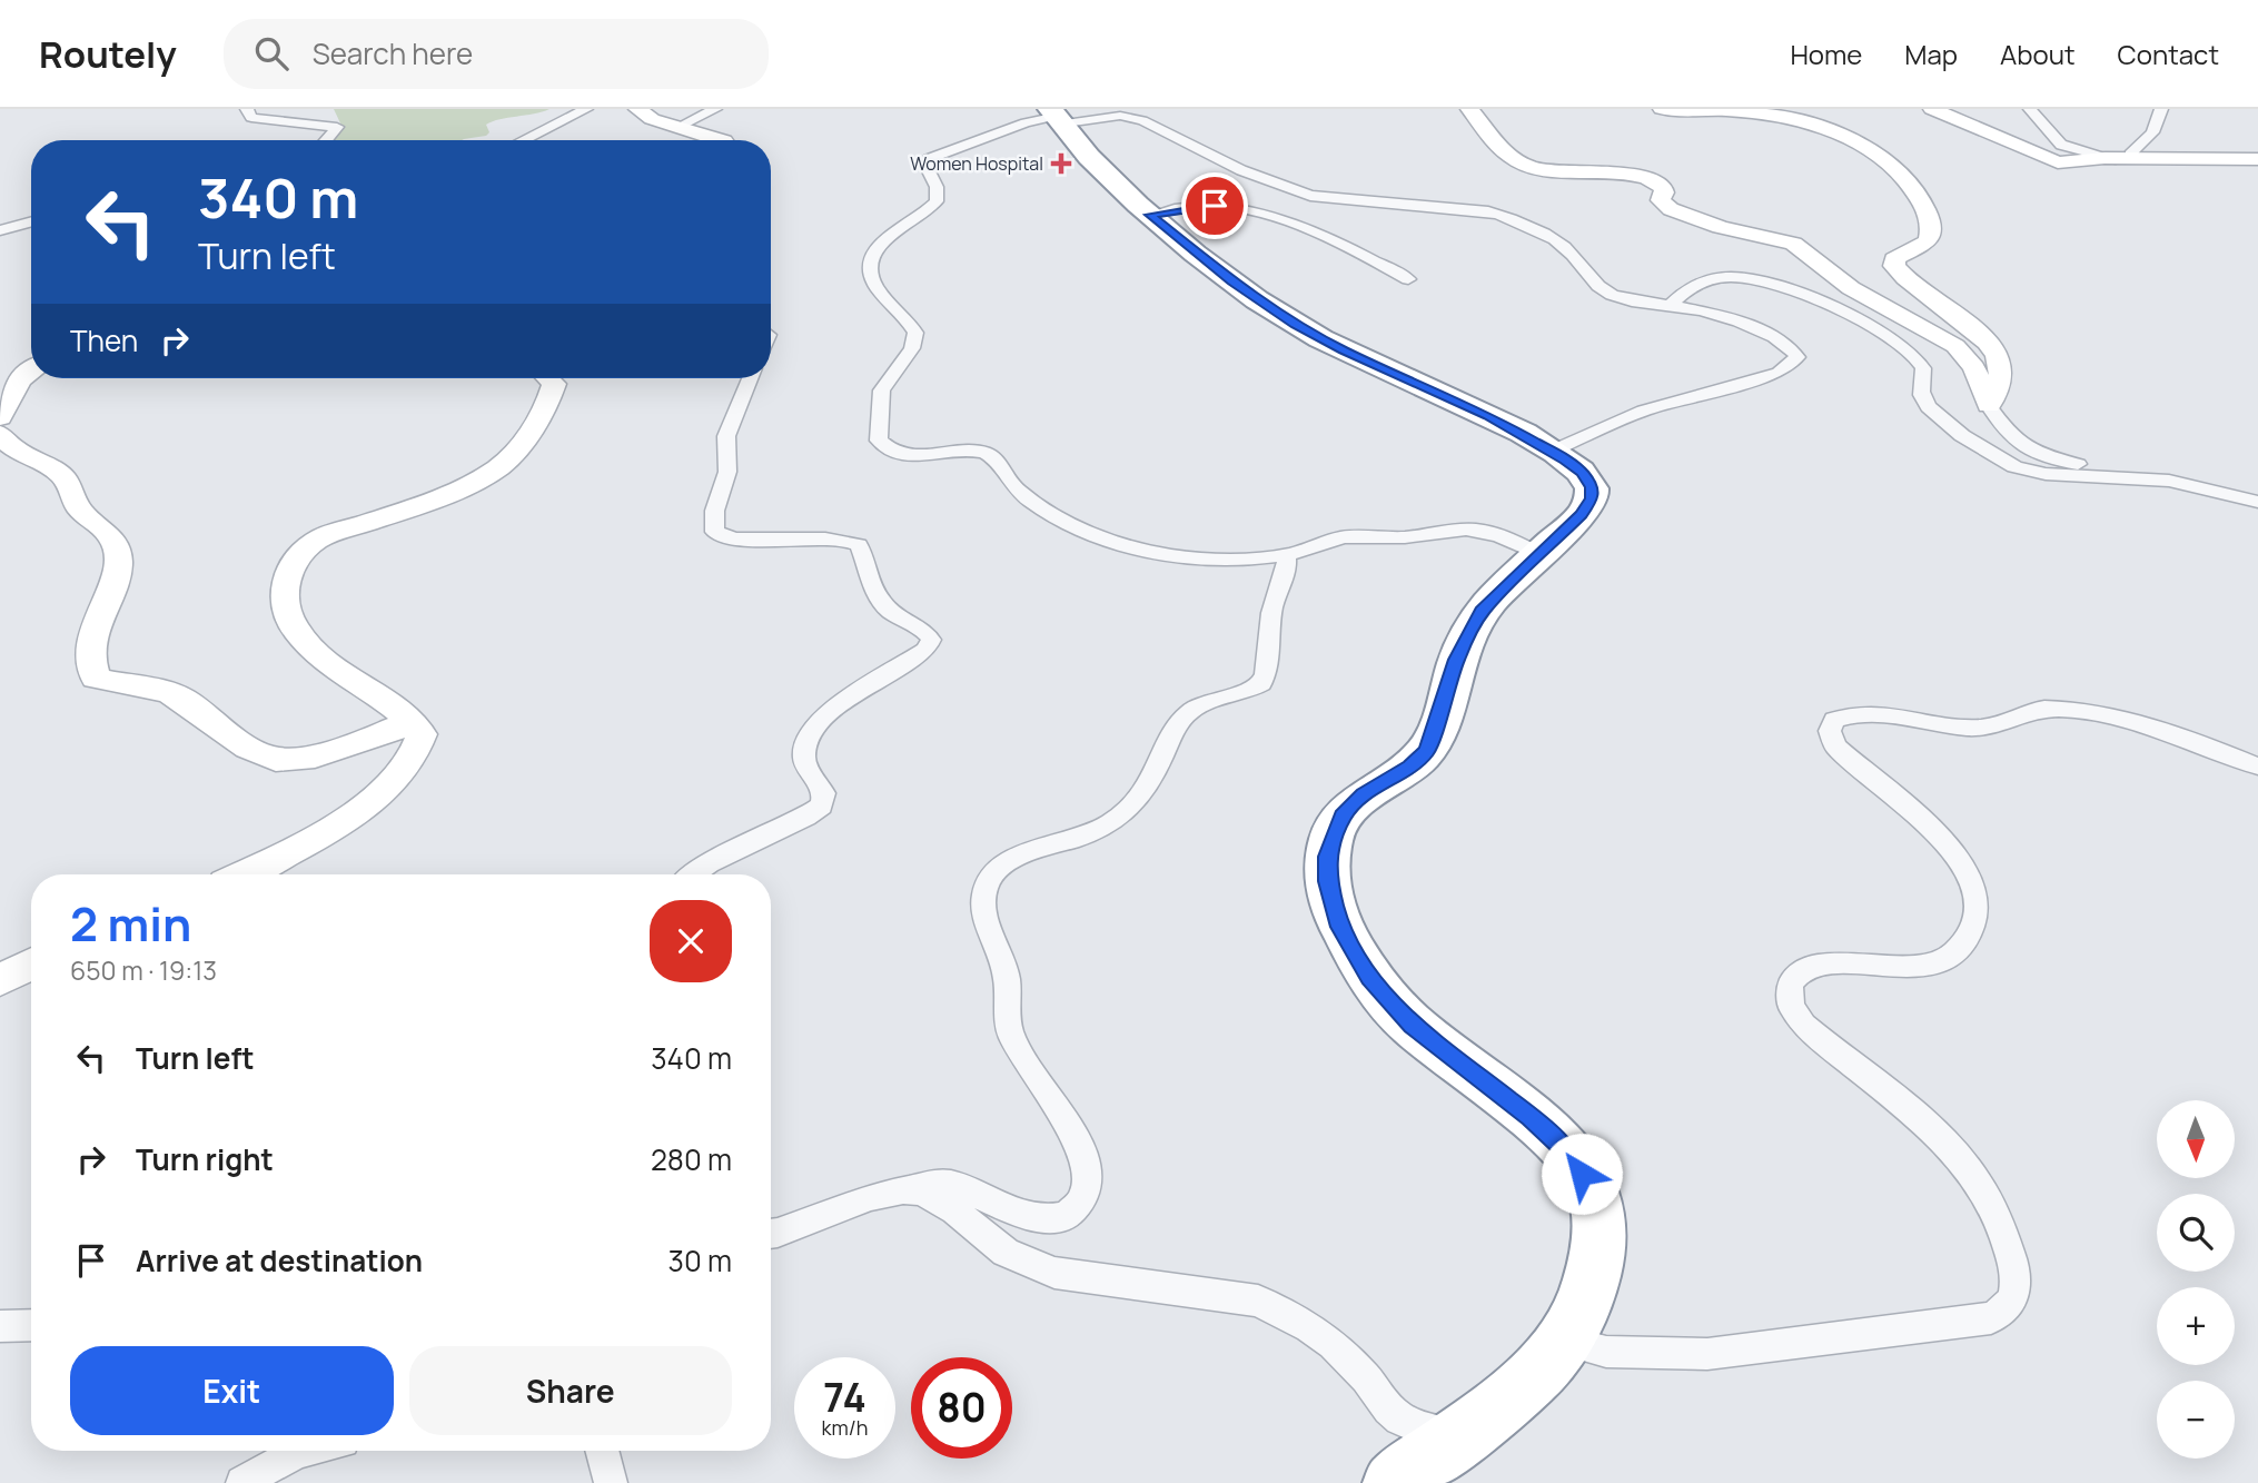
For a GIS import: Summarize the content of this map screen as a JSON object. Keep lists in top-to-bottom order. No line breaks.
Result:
{"places":{"health":["Women Hospital"]},"north":"bottom","page":{"header":"Routely","search":"Search here","nav":["Home","Map","About","Contact"],"turn":["340 m","Turn left"],"then":"Then","heading":["2 min","650 m · 19:13"],"list":[{"name":"Turn left","value":"340 m"},{"name":"Turn right","value":"280 m"},{"name":"Arrive at destination","value":"30 m"}],"map_buttons":["+","−"],"buttons":["Exit","Share"],"speed":"74 km/h","limit":"80"}}
